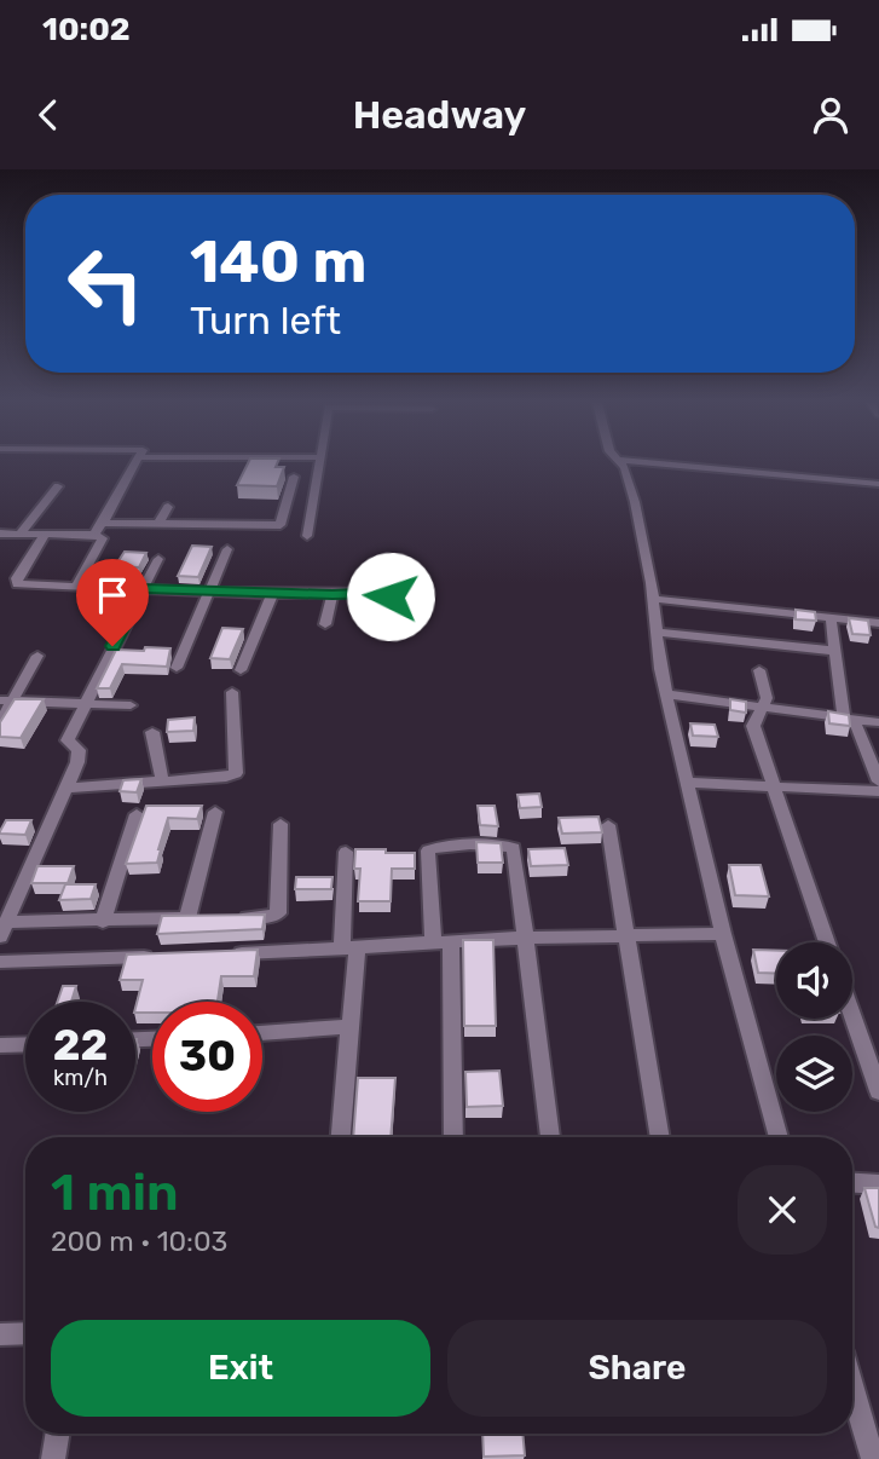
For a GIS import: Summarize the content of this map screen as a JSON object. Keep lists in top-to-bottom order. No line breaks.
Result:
{"page":{"status":"10:02","header":"Headway","turn":["140 m","Turn left"],"speed":"22 km/h","limit":"30","heading":["1 min","200 m · 10:03"],"buttons":["Exit","Share"]}}
